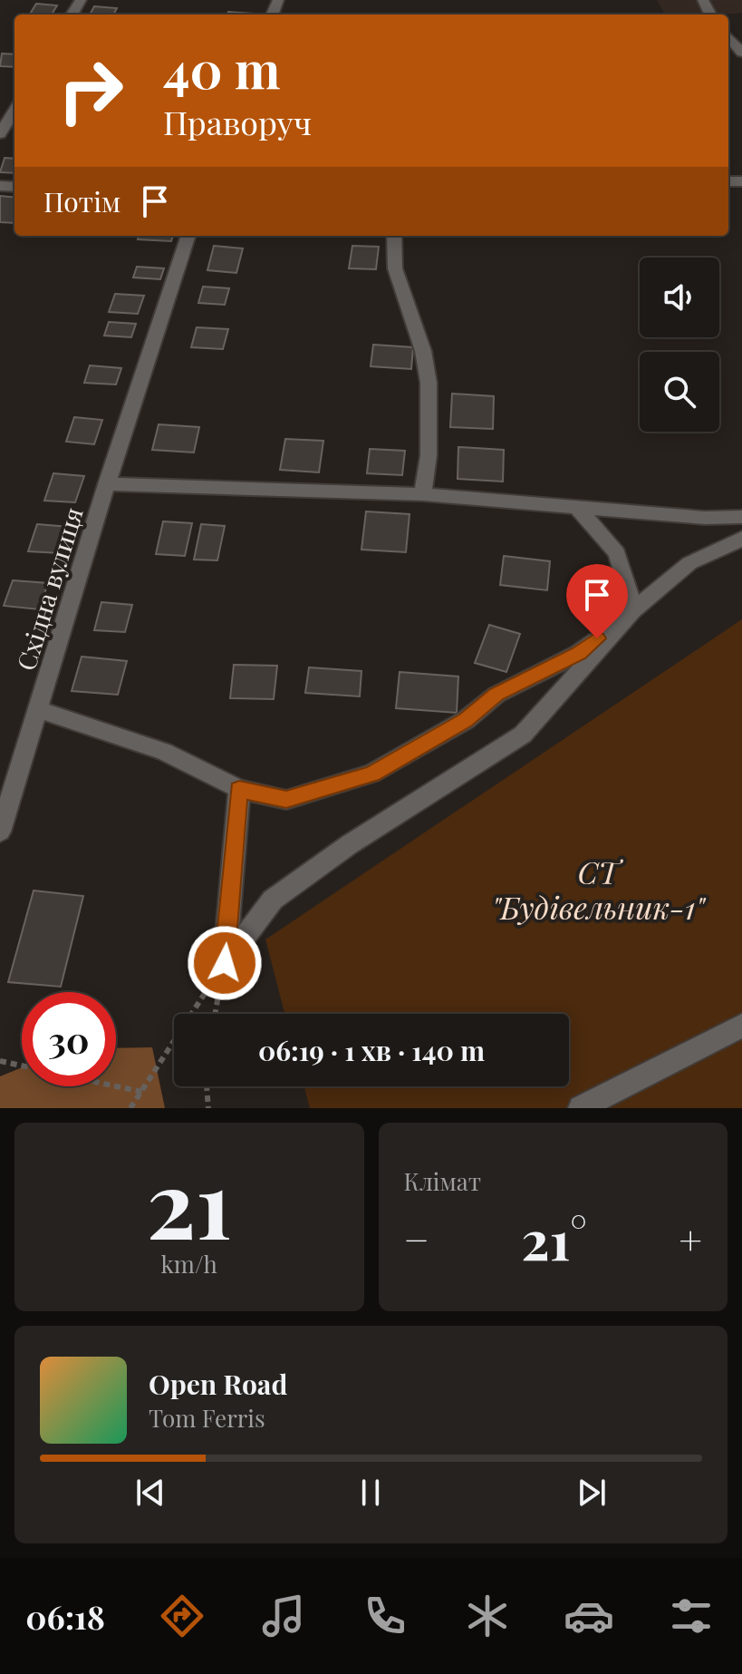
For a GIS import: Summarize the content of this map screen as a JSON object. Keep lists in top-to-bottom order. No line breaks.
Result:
{"streets":{"street":["Східна вулиця"]},"parks":["СТ \"Будівельник-1\""],"page":{"turn":["40 m","Праворуч"],"then":"Потім","limit":"30","trip":"06:19 · 1 хв · 140 m","tile":[["21","km/h"],"Клімат"],"heat":["−","21°","+"],"song":["Open Road","Tom Ferris"],"tabs":"06:18"}}
